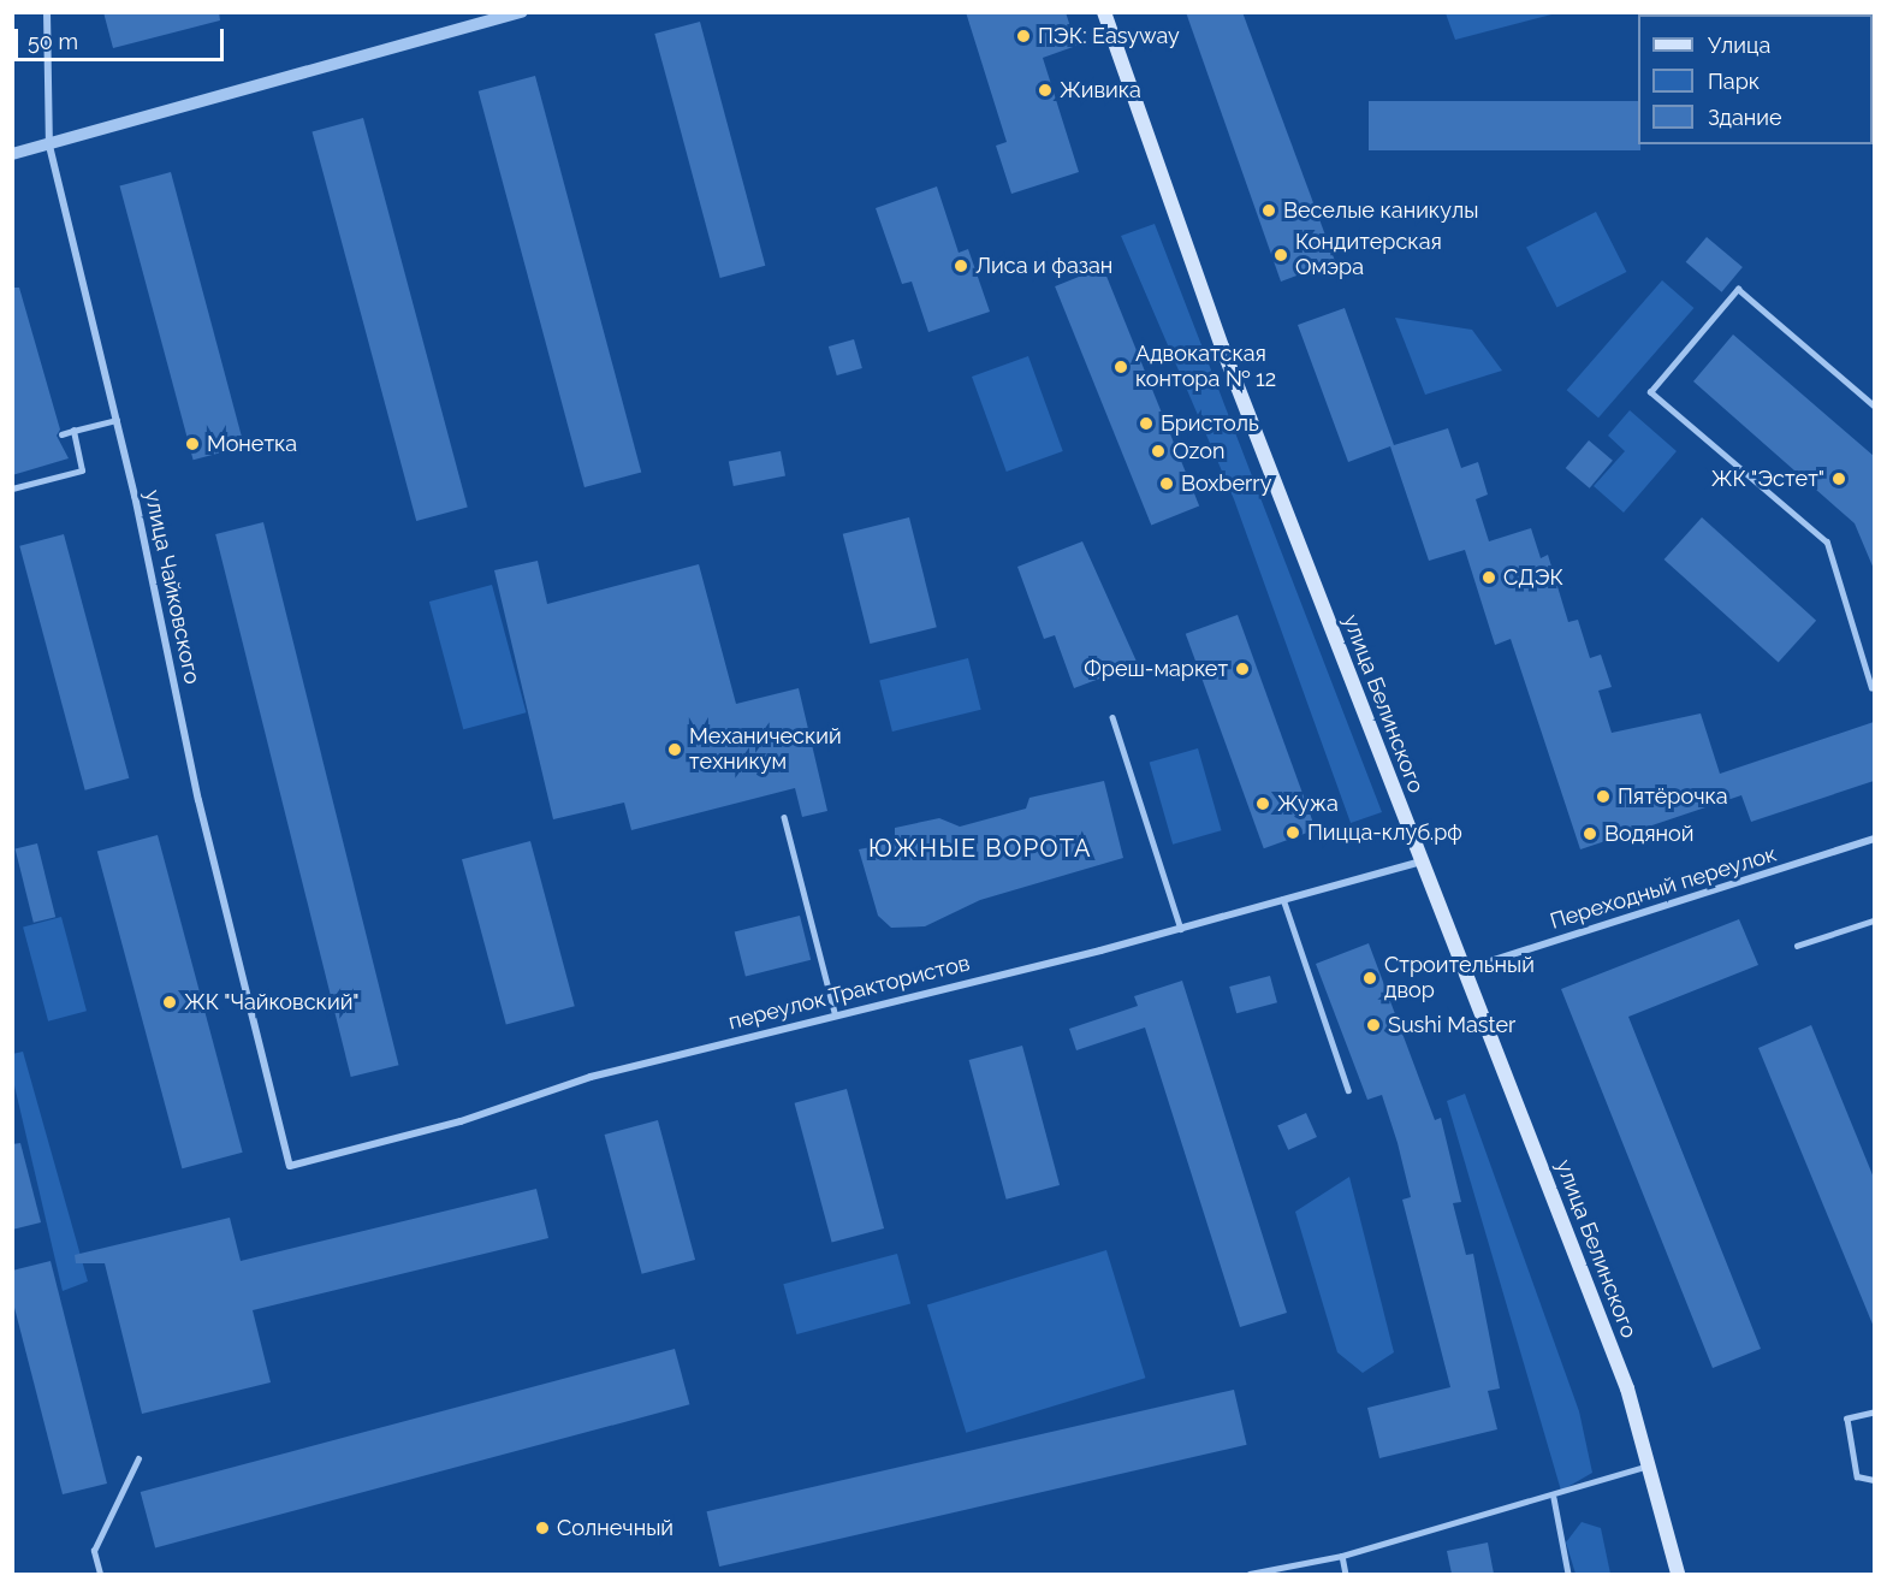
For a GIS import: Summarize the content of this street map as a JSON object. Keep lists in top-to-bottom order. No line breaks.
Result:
{"streets":{"main road":["улица Белинского"],"street":["улица Чайковского","Переходный переулок","переулок Трактористов"]},"crossings":[["улица Чайковского","переулок Трактористов"],["улица Белинского","Переходный переулок"],["улица Белинского","переулок Трактористов"]],"districts":["ЮЖНЫЕ ВОРОТА"],"places":["ПЭК: Easyway","Живика","Веселые каникулы","Кондитерская Омэра","Лиса и фазан","Адвокатская контора № 12","Бристоль","Монетка","Ozon","ЖК \"Эстет\"","Boxberry","СДЭК","Фреш-маркет","Механический техникум","Пятёрочка","Жужа","Пицца-клуб.рф","Водяной","Строительный двор","ЖК \"Чайковский\"","Sushi Master","Солнечный"],"legend":["Улица","Парк","Здание"],"scale_bar":"50 m"}
